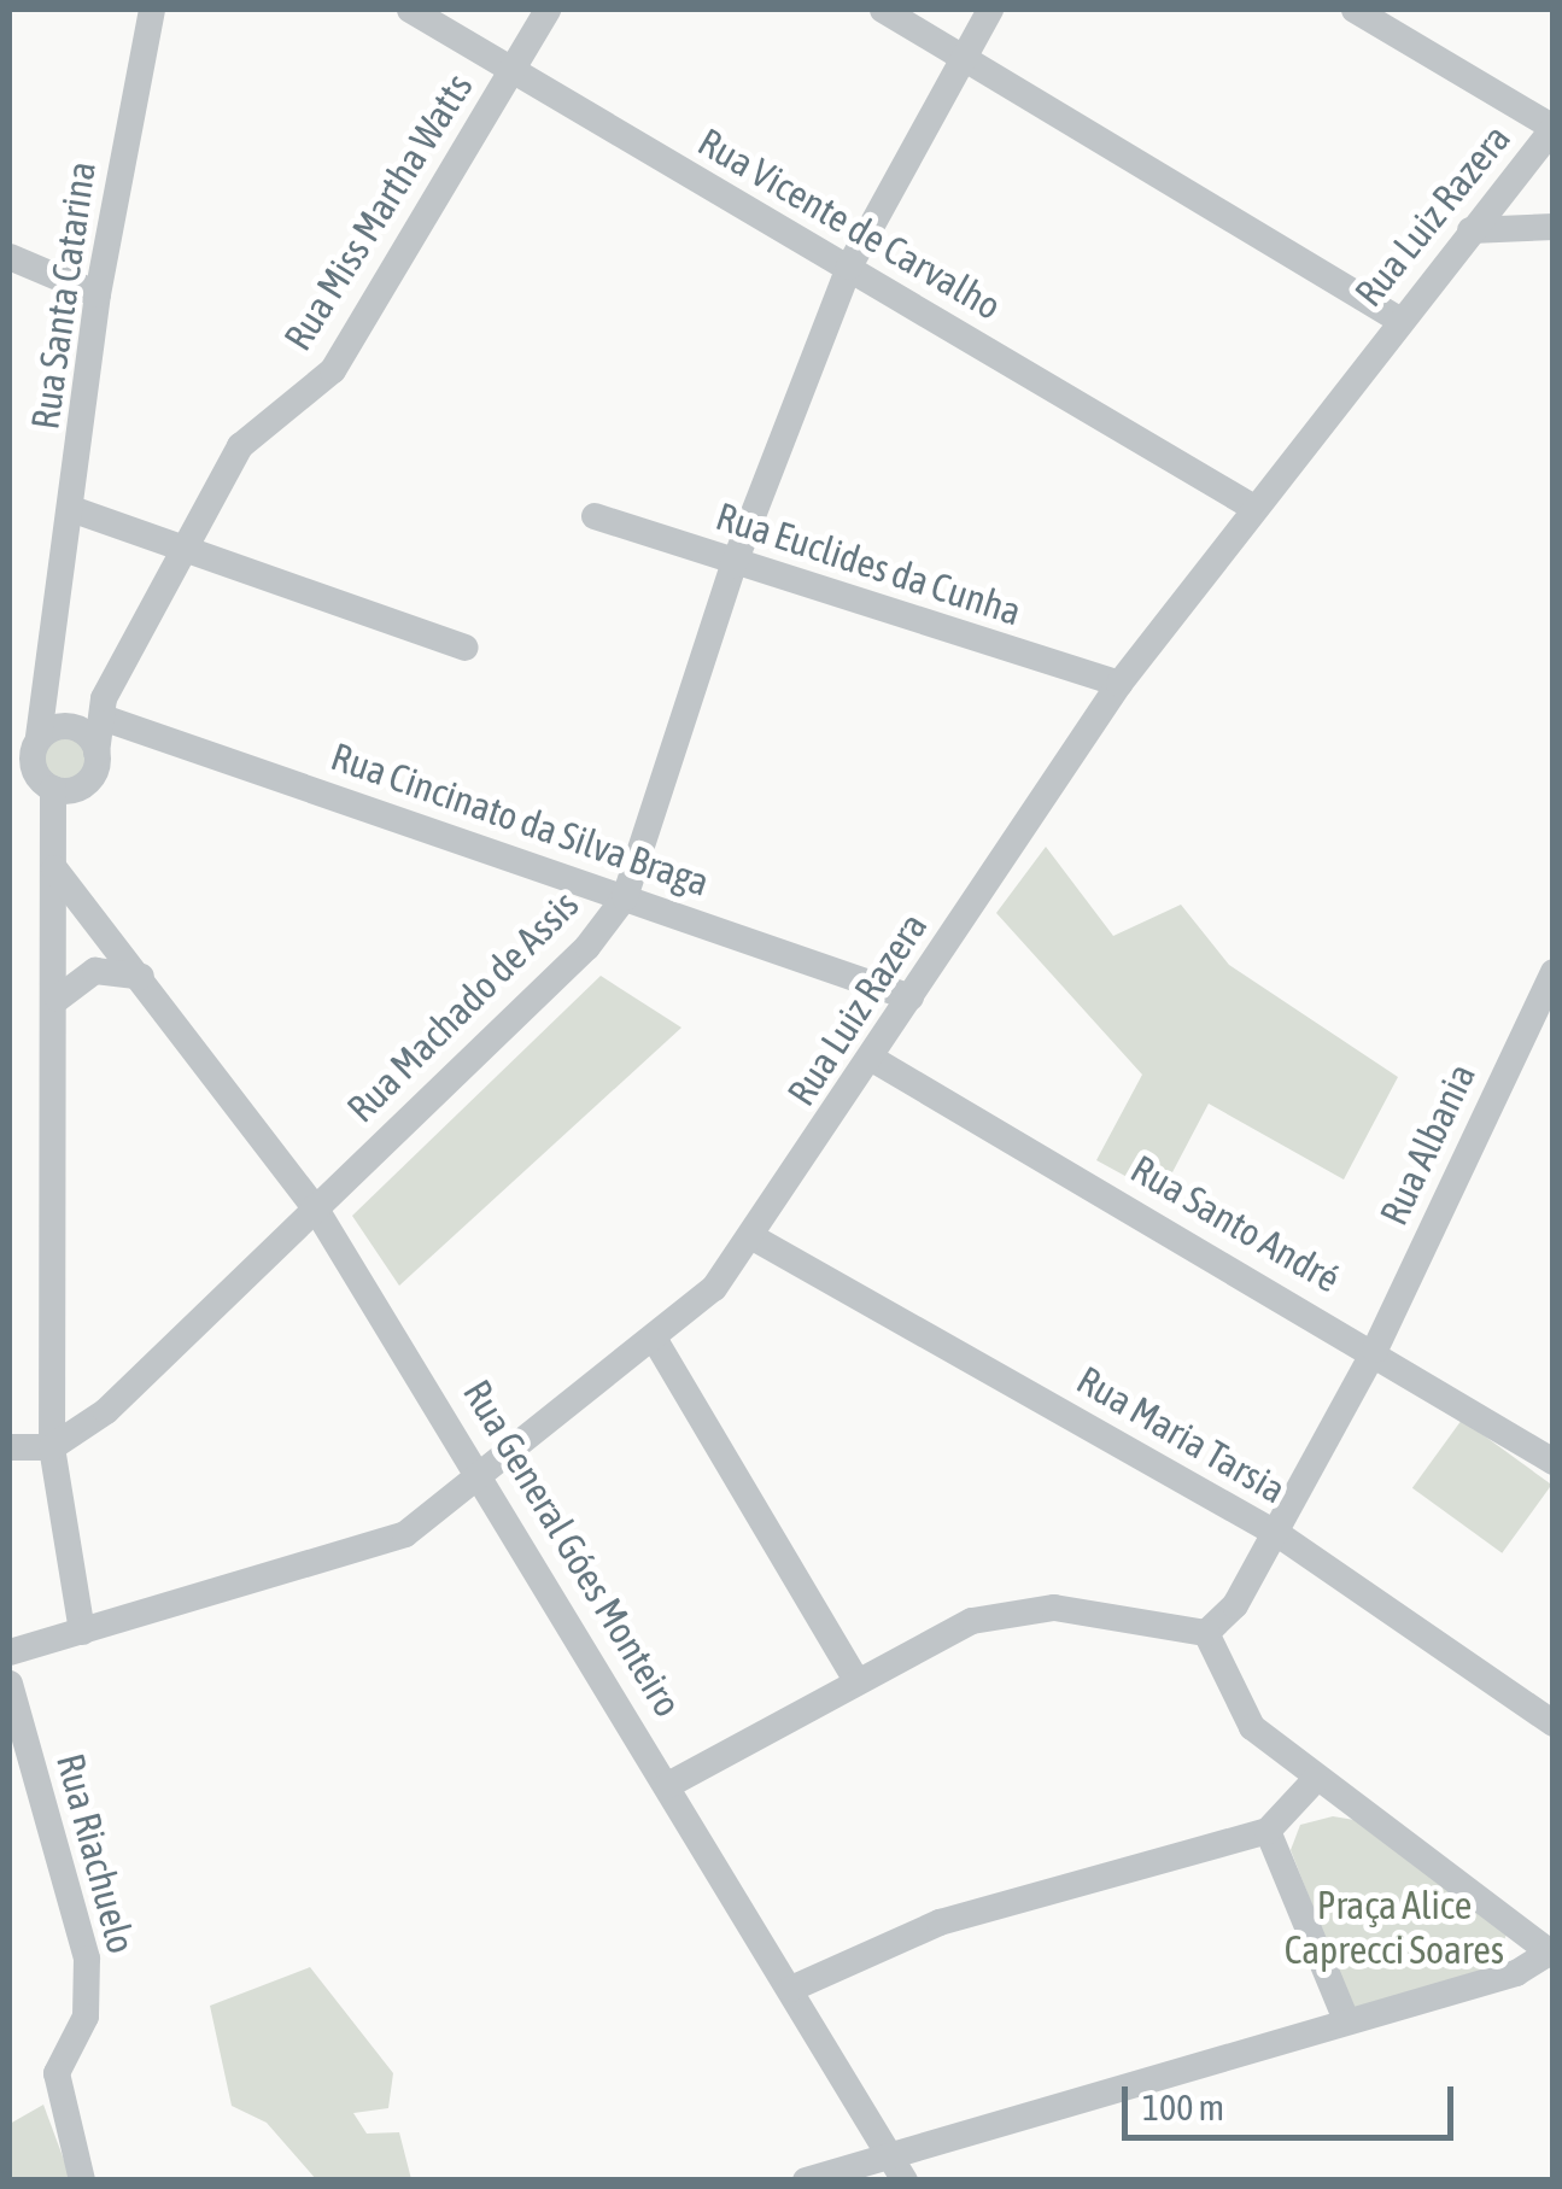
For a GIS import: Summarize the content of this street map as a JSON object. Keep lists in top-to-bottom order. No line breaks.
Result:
{"streets":{"street":["Rua Miss Martha Watts","Rua Luiz Razera","Rua Vicente de Carvalho","Rua Santa Catarina","Rua Euclides da Cunha","Rua Cincinato da Silva Braga","Rua Machado de Assis","Rua Albania","Rua Santo André","Rua Maria Tarsia","Rua General Góes Monteiro","Rua Riachuelo"]},"crossings":[["Rua Miss Martha Watts","Rua Vicente de Carvalho"],["Rua Miss Martha Watts","Rua Cincinato da Silva Braga"],["Rua Luiz Razera","Rua Vicente de Carvalho"],["Rua Luiz Razera","Rua Euclides da Cunha"],["Rua Luiz Razera","Rua Cincinato da Silva Braga"],["Rua Luiz Razera","Rua Santo André"],["Rua Luiz Razera","Rua Maria Tarsia"],["Rua Luiz Razera","Rua General Góes Monteiro"],["Rua Vicente de Carvalho","Rua Machado de Assis"],["Rua Euclides da Cunha","Rua Machado de Assis"],["Rua Cincinato da Silva Braga","Rua Machado de Assis"],["Rua Machado de Assis","Rua General Góes Monteiro"],["Rua Albania","Rua Santo André"],["Rua Albania","Rua Maria Tarsia"]],"parks":["Praça Alice Caprecci Soares"],"scale_bar":"100 m"}
